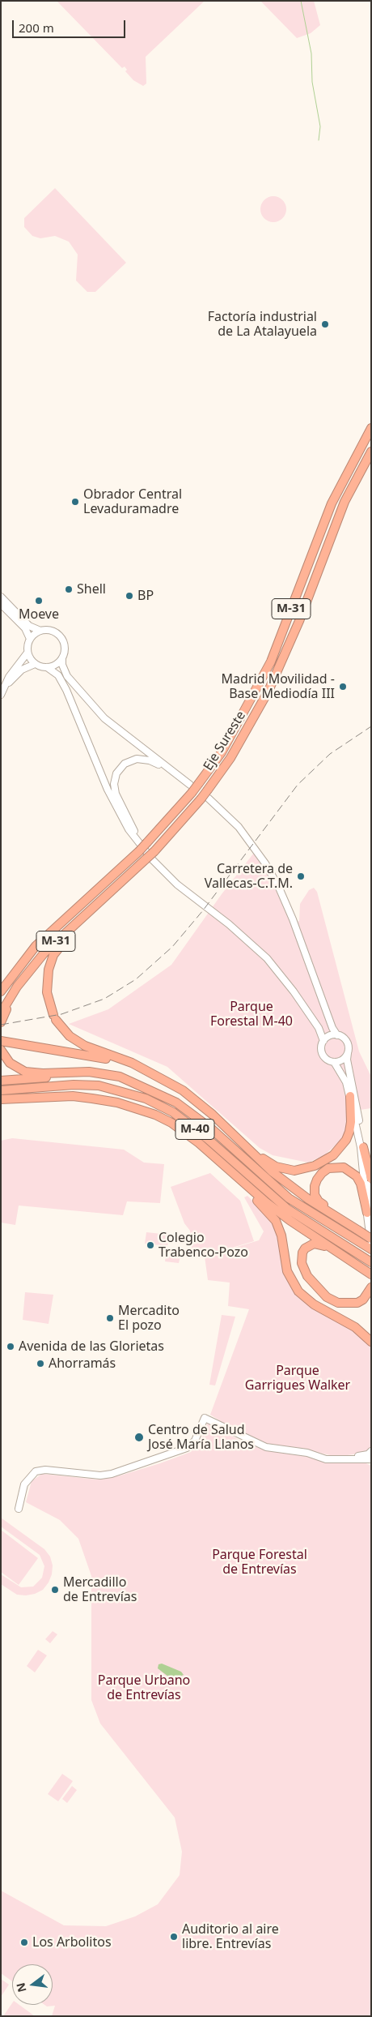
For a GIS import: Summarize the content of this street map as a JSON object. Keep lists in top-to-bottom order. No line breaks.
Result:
{"streets":{"highway":["M-31","Eje Sureste","M-40"]},"crossings":[["M-31","Eje Sureste"]],"parks":["Parque Forestal M-40","Parque Garrigues Walker","Parque Forestal de Entrevías","Parque Urbano de Entrevías"],"places":["Factoría industrial de La Atalayuela","Obrador Central Levaduramadre","Shell","BP","Moeve","Madrid Movilidad - Base Mediodía III","Carretera de Vallecas-C.T.M.","Colegio Trabenco-Pozo","Mercadito El pozo","Avenida de las Glorietas","Ahorramás","Centro de Salud José María Llanos","Mercadillo de Entrevías","Auditorio al aire libre. Entrevías","Los Arbolitos"],"scale_bar":"200 m","north":"left"}
